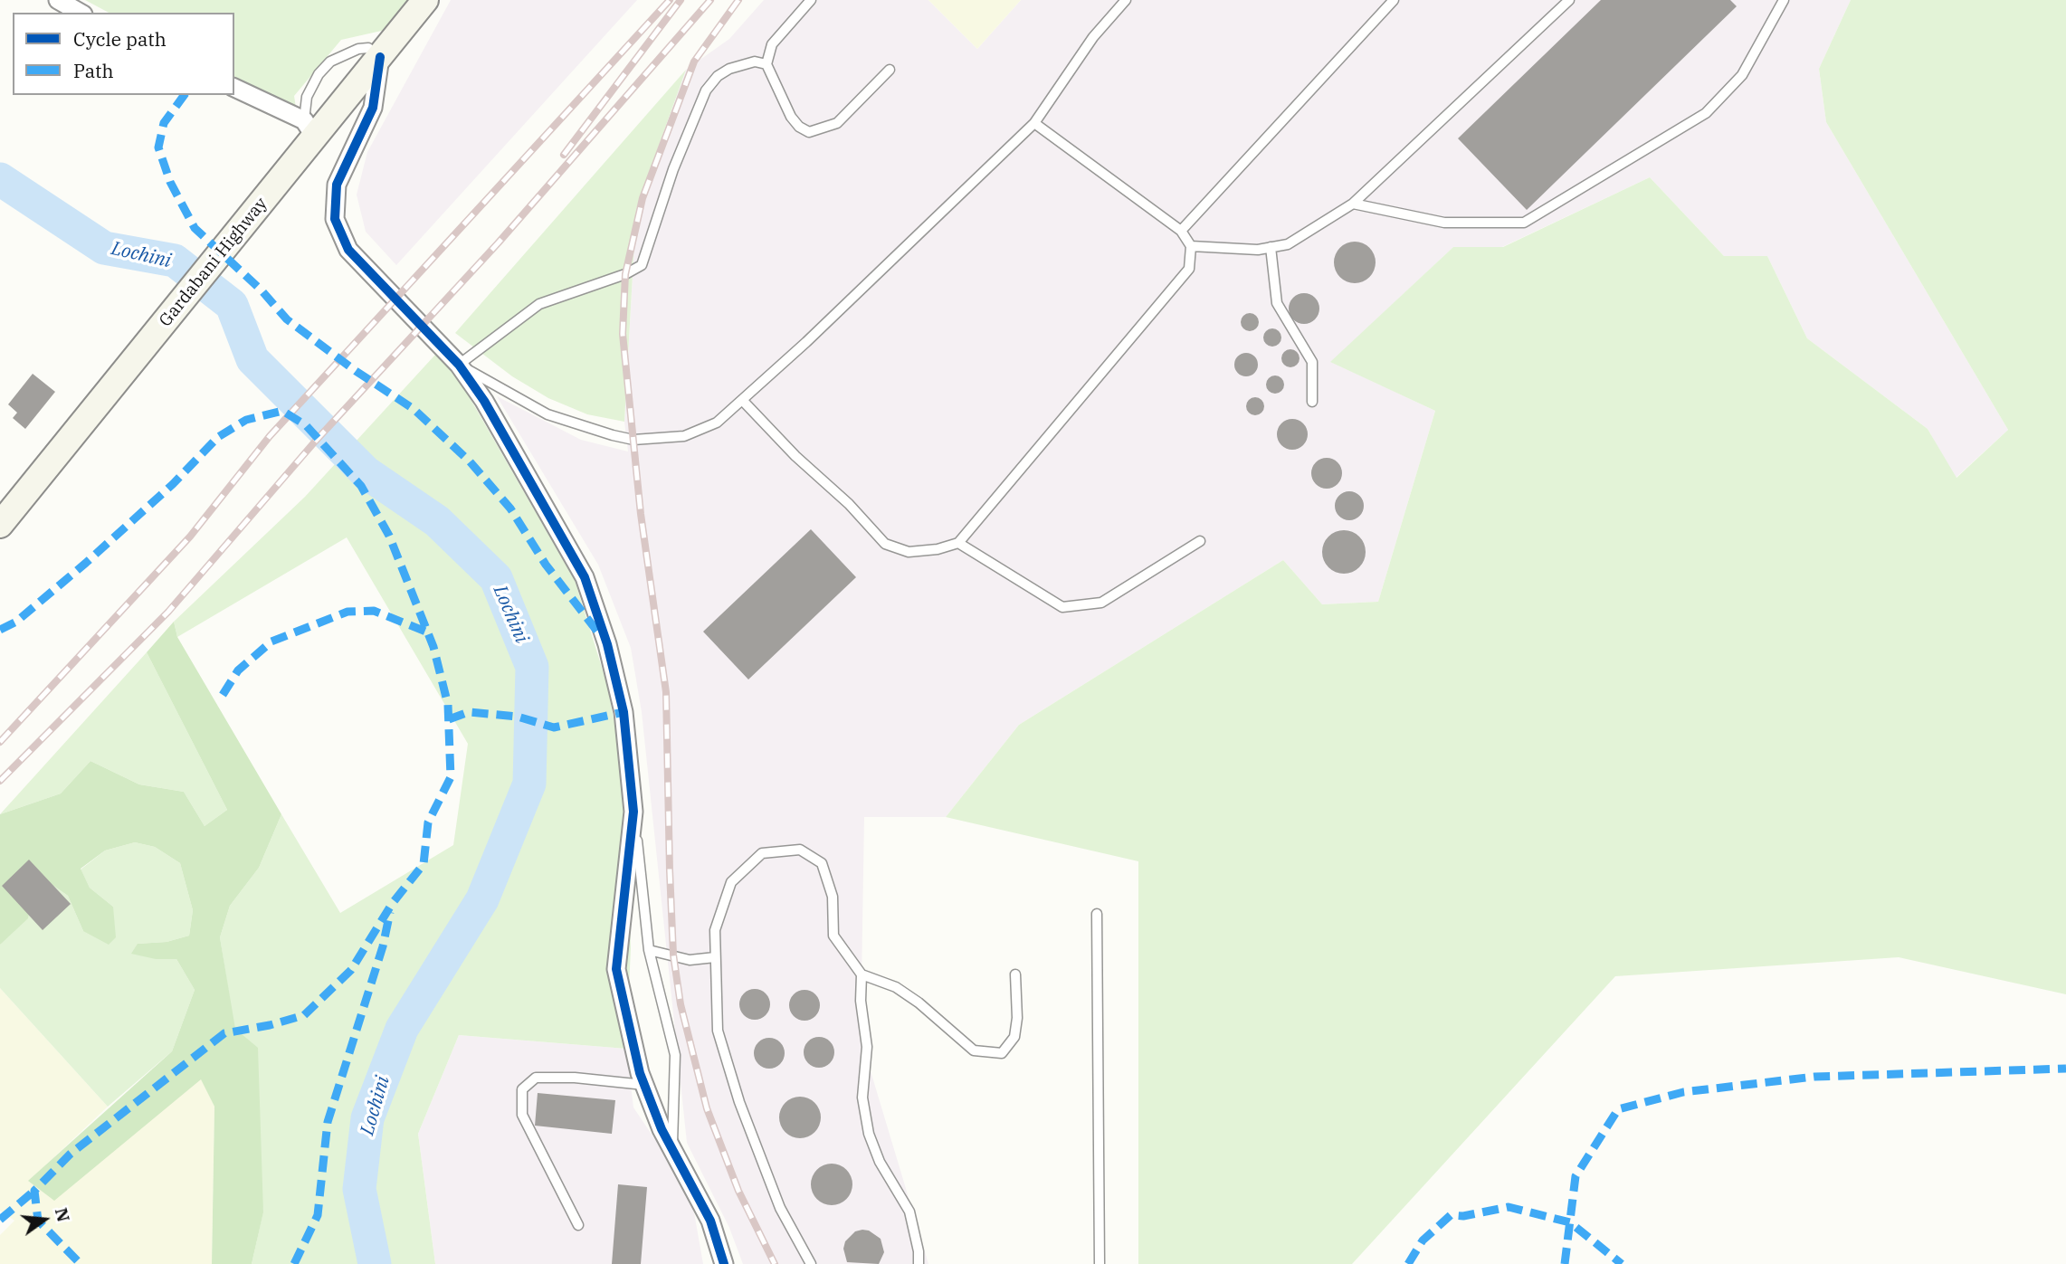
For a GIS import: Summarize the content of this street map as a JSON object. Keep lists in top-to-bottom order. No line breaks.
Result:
{"streets":{"main road":["Gardabani Highway"]},"water":["Lochini"],"legend":["Cycle path","Path"],"north":"right"}
